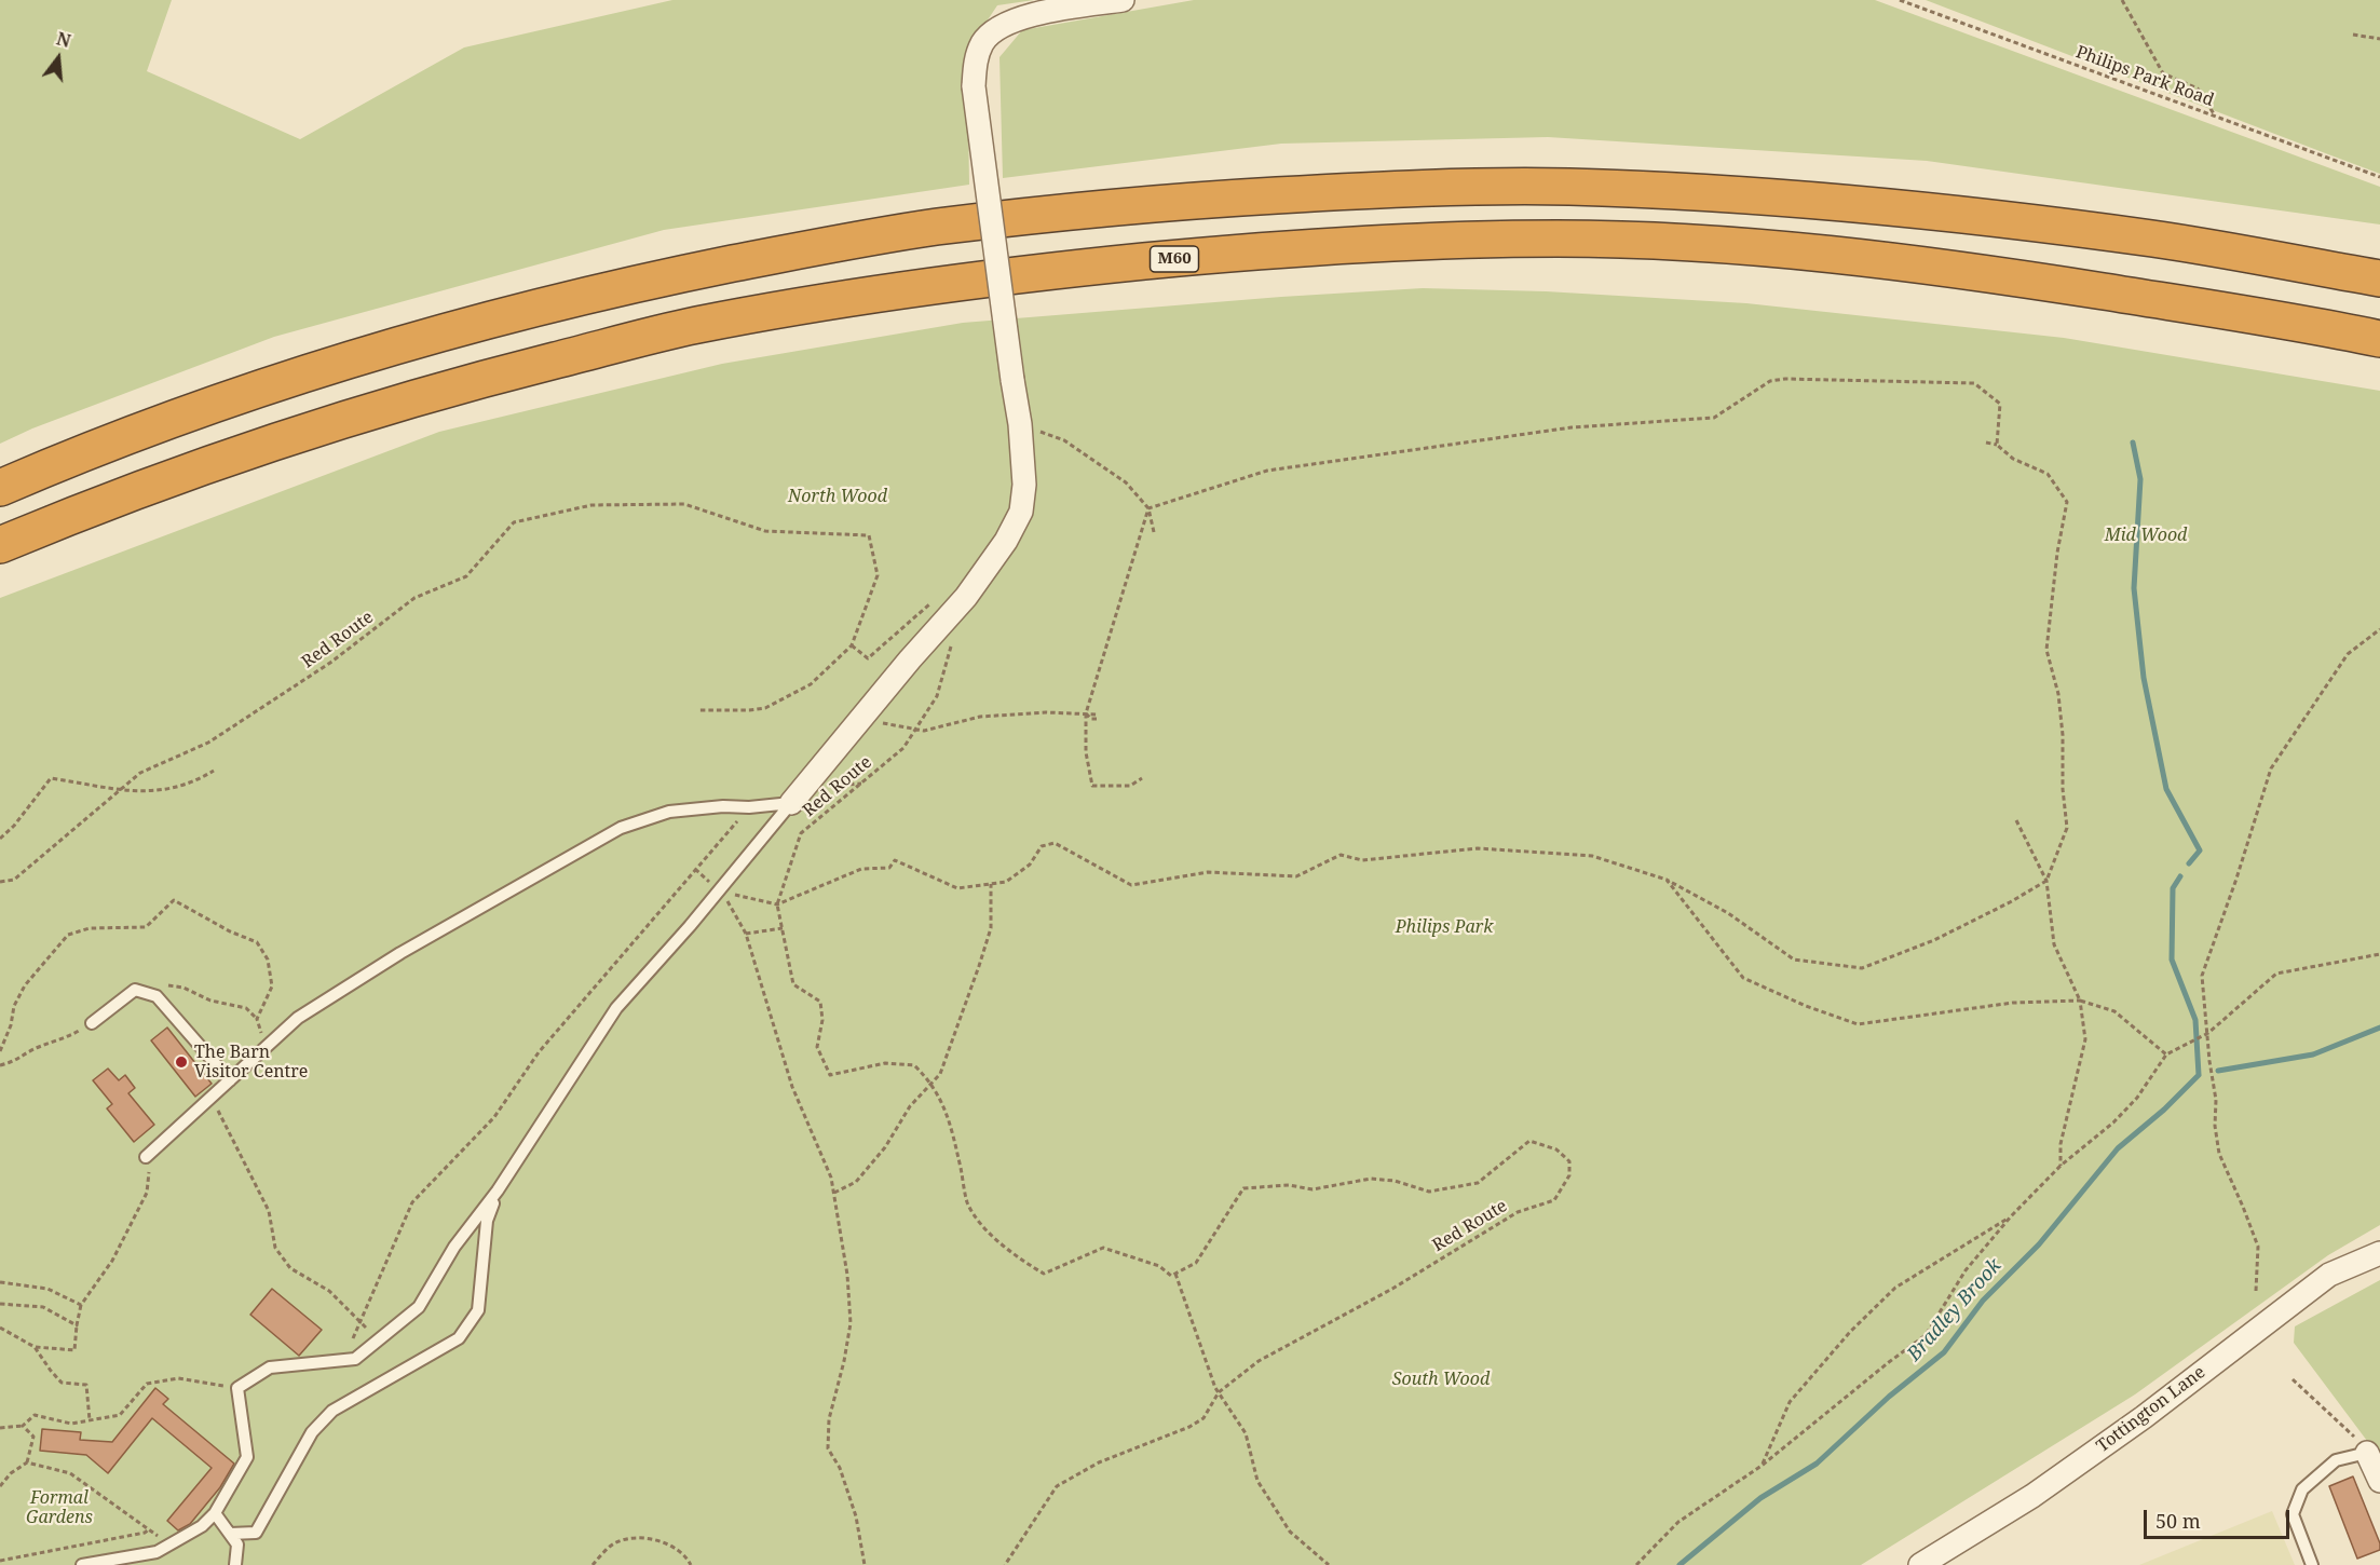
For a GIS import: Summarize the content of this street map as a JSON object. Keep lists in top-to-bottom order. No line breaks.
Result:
{"streets":{"highway":["M60"],"street":["Tottington Lane"],"path":["Philips Park Road","Red Route"]},"water":["Bradley Brook"],"parks":["North Wood","Mid Wood","Philips Park","South Wood","Formal Gardens"],"places":["The Barn Visitor Centre"],"scale_bar":"50 m","north":"top"}
